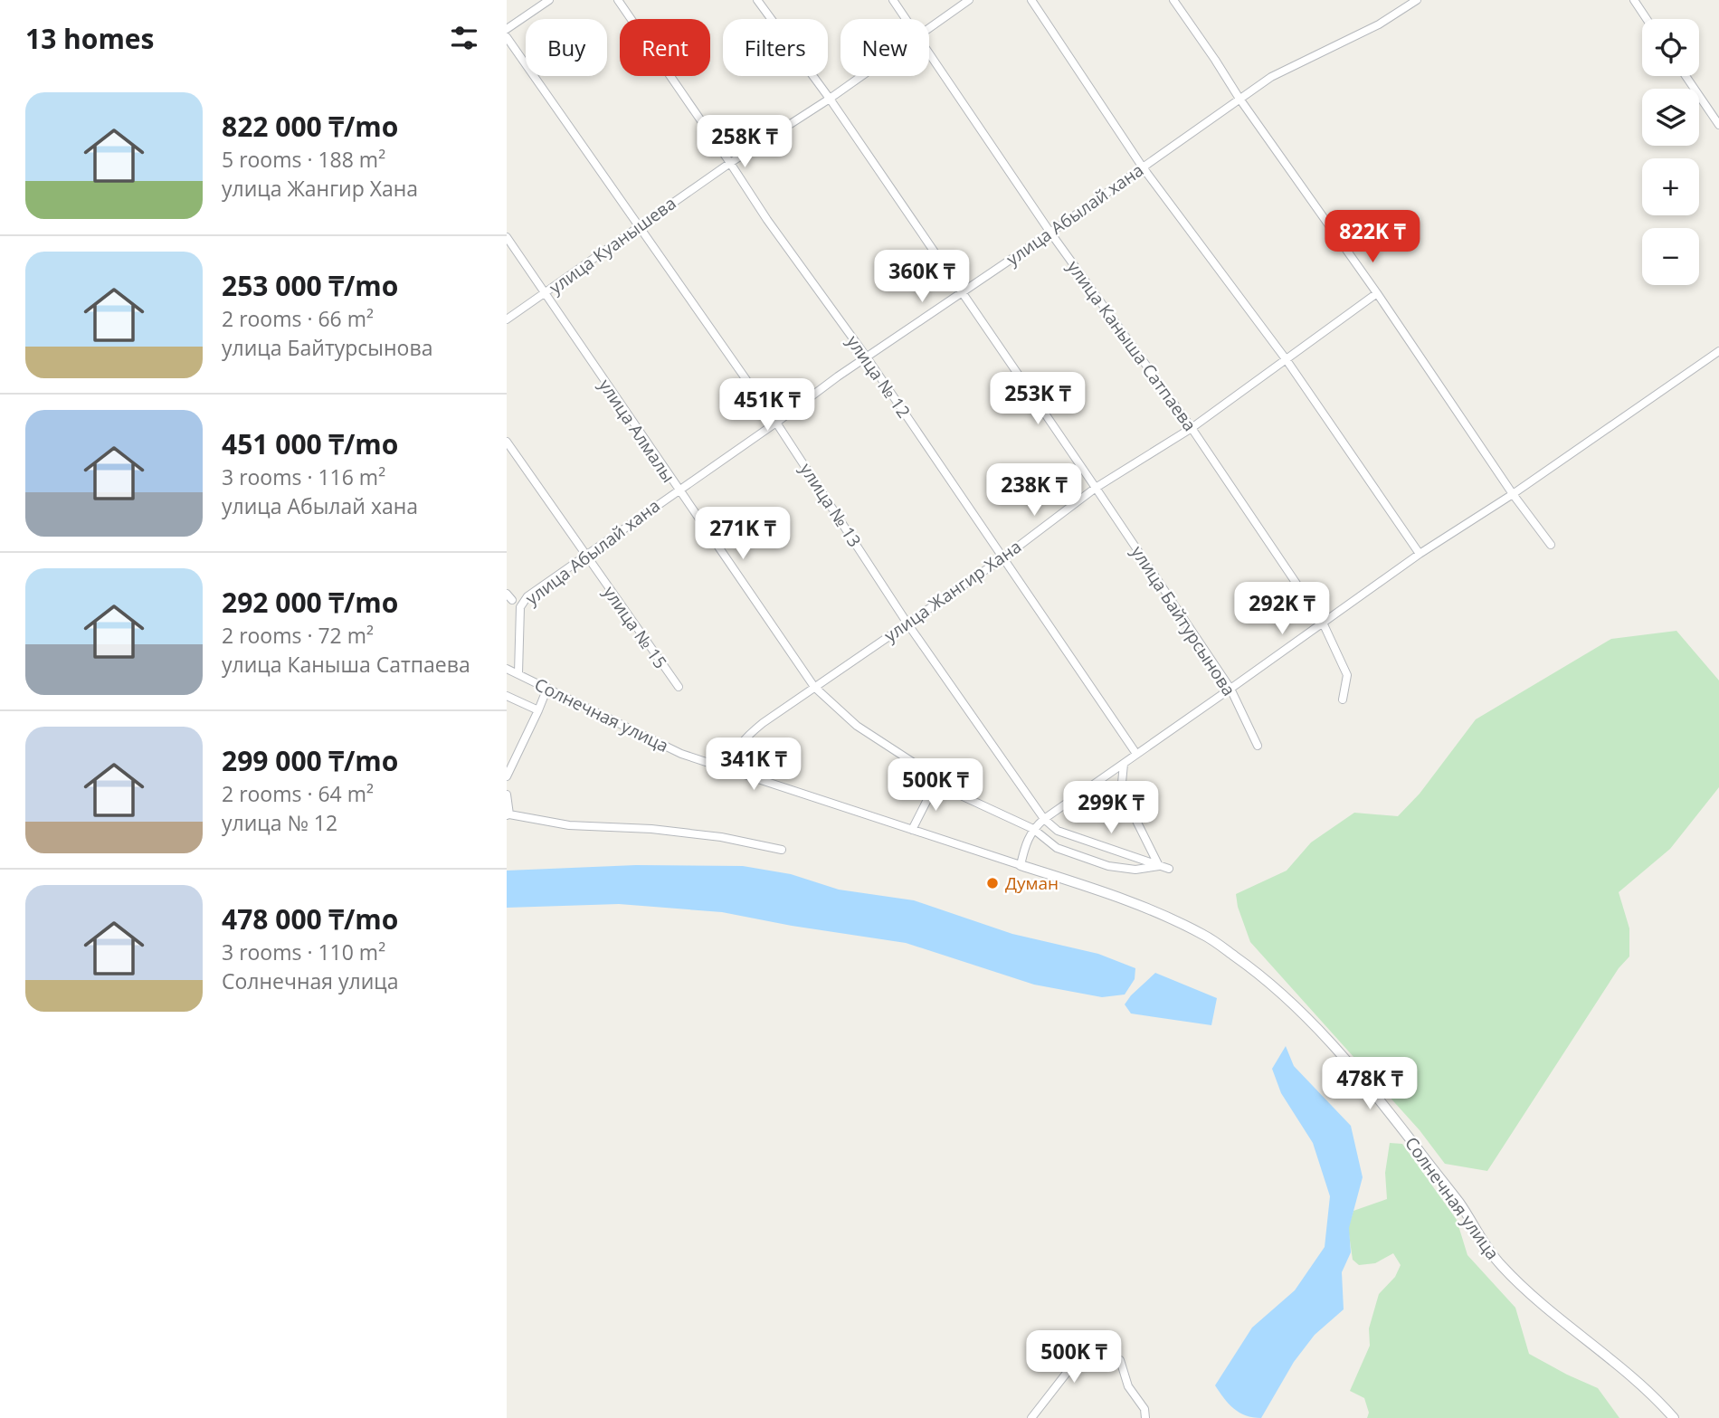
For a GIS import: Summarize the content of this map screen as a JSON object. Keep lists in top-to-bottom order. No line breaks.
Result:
{"streets":{"street":["улица Абылай хана","улица Куанышева","улица Каныша Сатпаева","улица № 12","улица Алмалы","улица № 13","улица Жангир Хана","улица Байтурсынова","улица № 15","Солнечная улица"]},"crossings":[["улица Абылай хана","улица Каныша Сатпаева"],["улица Абылай хана","улица № 12"],["улица Абылай хана","улица Алмалы"],["улица Абылай хана","улица № 13"],["улица Абылай хана","улица Байтурсынова"],["улица Абылай хана","улица № 15"],["улица Абылай хана","Солнечная улица"],["улица Куанышева","улица № 12"],["улица Куанышева","улица Алмалы"],["улица Куанышева","улица № 13"],["улица Куанышева","улица Байтурсынова"],["улица Каныша Сатпаева","улица Жангир Хана"],["улица № 12","улица Жангир Хана"],["улица Алмалы","улица Жангир Хана"],["улица № 13","улица Жангир Хана"],["улица Жангир Хана","улица Байтурсынова"],["улица Жангир Хана","Солнечная улица"]],"places":["Думан"],"page":{"heading":"13 homes","map_buttons":["+","−"],"chip":["Buy","Rent","Filters","New"],"list":[{"name":"822 000 ₸/mo","note":"5 rooms · 188 m² · улица Жангир Хана"},{"name":"253 000 ₸/mo","note":"2 rooms · 66 m² · улица Байтурсынова"},{"name":"451 000 ₸/mo","note":"3 rooms · 116 m² · улица Абылай хана"},{"name":"292 000 ₸/mo","note":"2 rooms · 72 m² · улица Каныша Сатпаева"},{"name":"299 000 ₸/mo","note":"2 rooms · 64 m² · улица № 12"},{"name":"478 000 ₸/mo","note":"3 rooms · 110 m² · Солнечная улица"}],"price":["258K ₸","822K ₸","360K ₸","253K ₸","451K ₸","238K ₸","271K ₸","292K ₸","341K ₸","500K ₸","299K ₸","478K ₸","500K ₸"]}}
